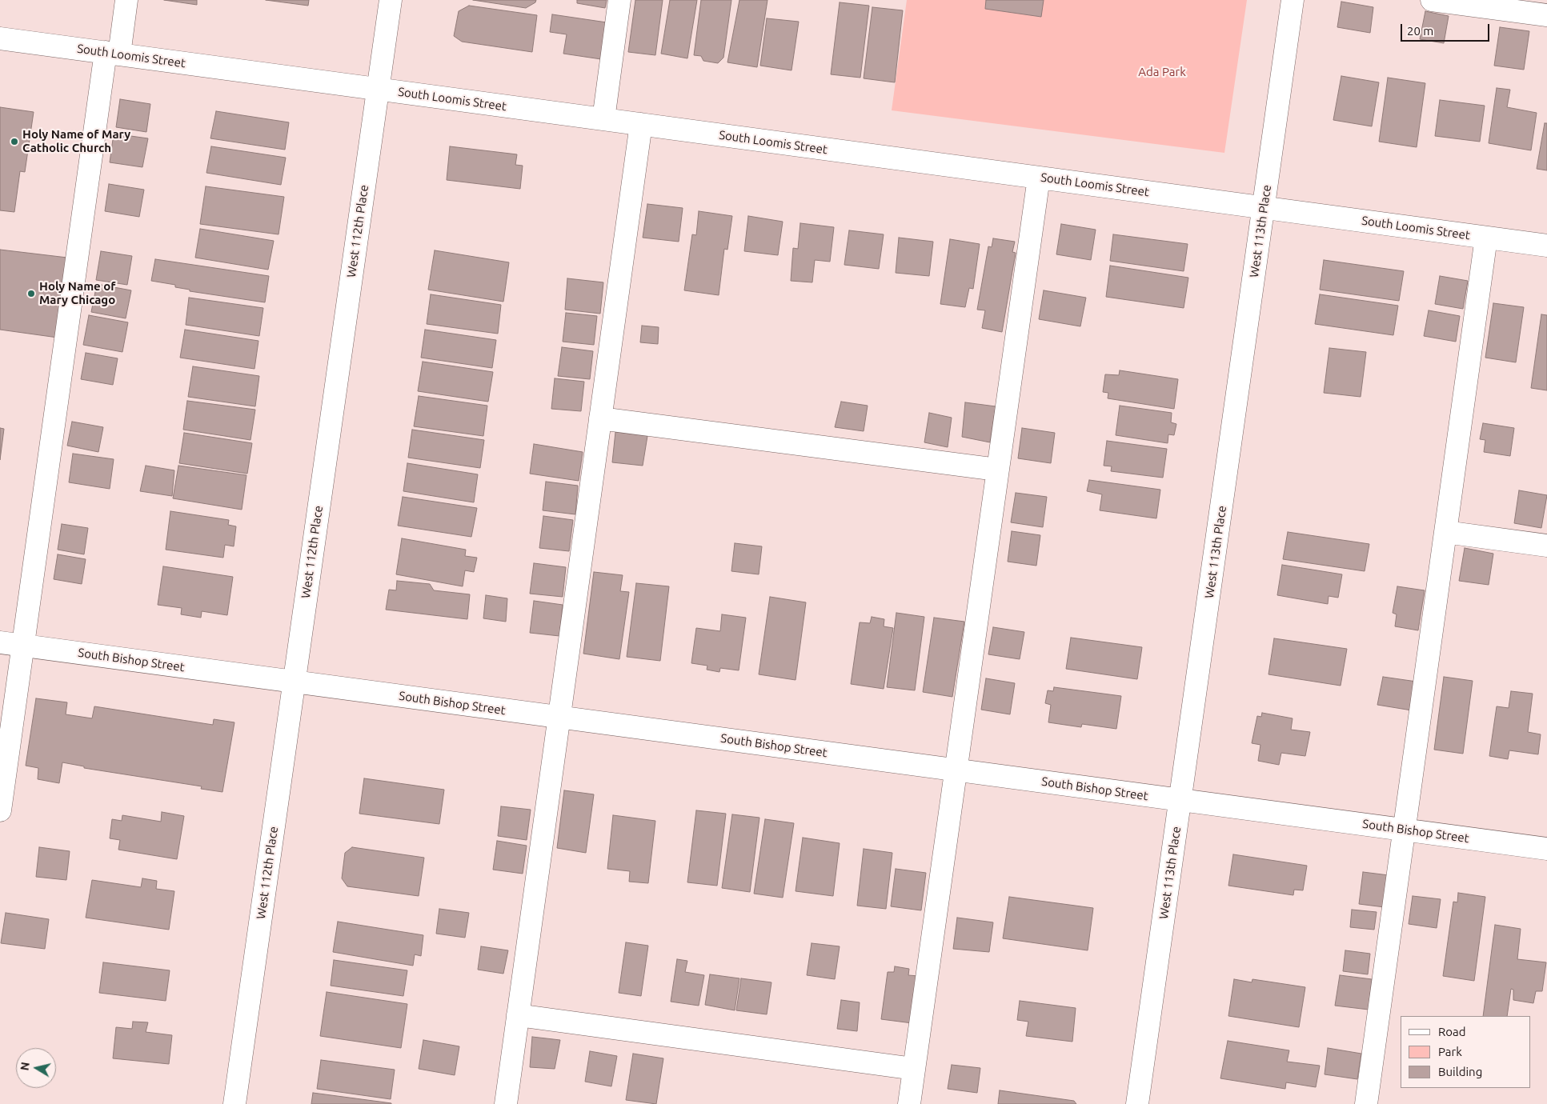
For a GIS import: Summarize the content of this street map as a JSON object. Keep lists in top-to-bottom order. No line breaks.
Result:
{"streets":{"street":["South Loomis Street","West 112th Place","West 113th Place","South Bishop Street"]},"crossings":[["South Loomis Street","West 112th Place"],["South Loomis Street","West 113th Place"],["West 112th Place","South Bishop Street"],["West 113th Place","South Bishop Street"]],"parks":["Ada Park"],"places":["Holy Name of Mary Catholic Church","Holy Name of Mary Chicago"],"legend":["Road","Park","Building"],"scale_bar":"20 m","north":"left"}
